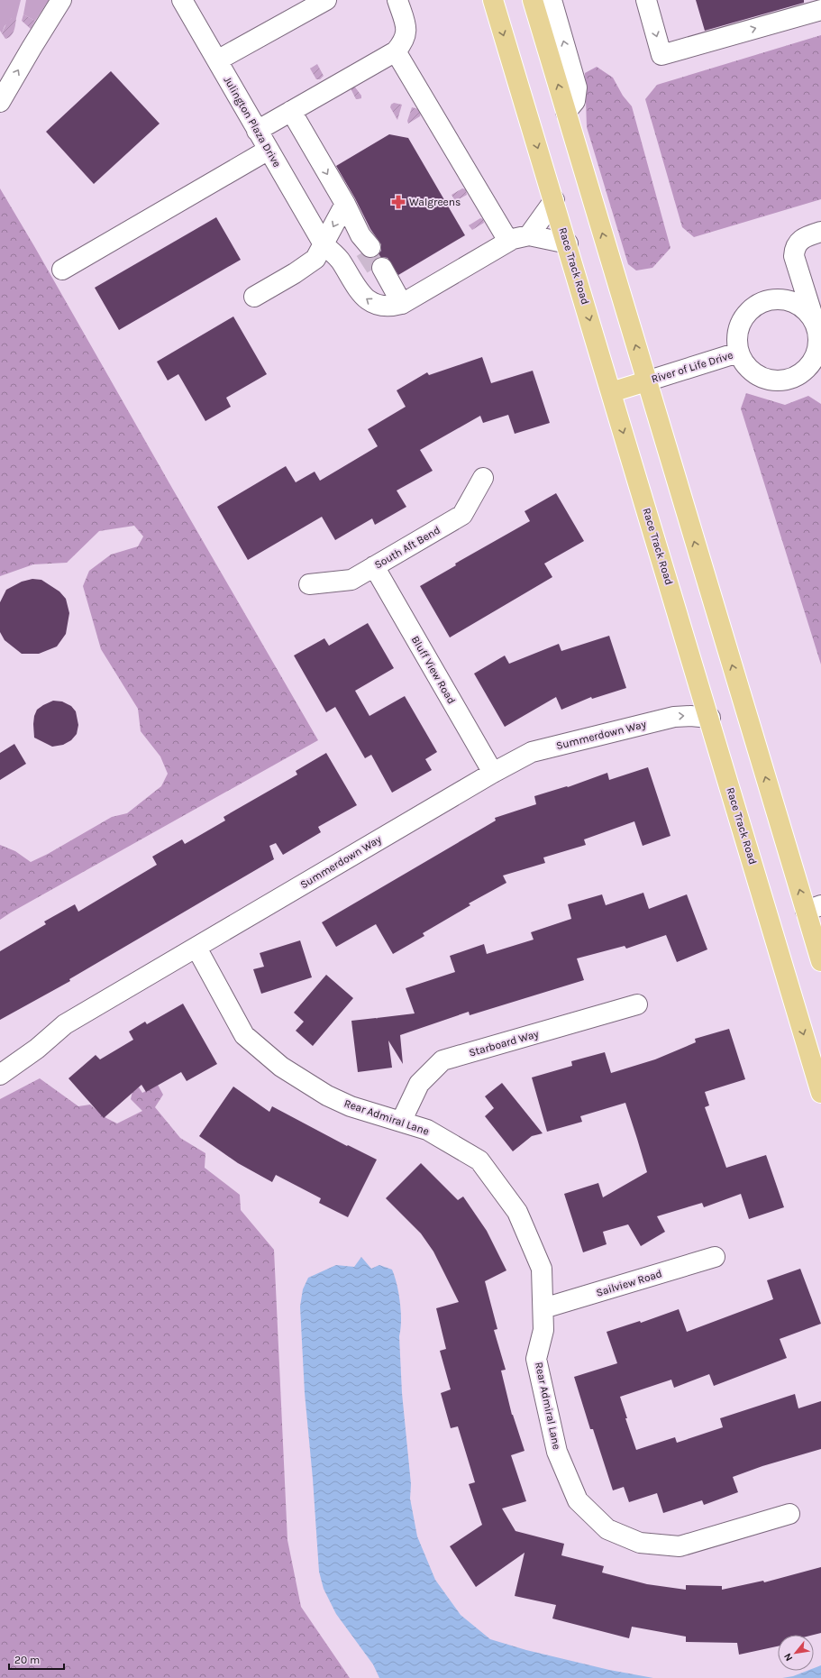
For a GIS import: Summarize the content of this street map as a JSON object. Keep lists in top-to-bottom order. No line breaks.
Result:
{"streets":{"main road":["Race Track Road"],"street":["Julington Plaza Drive","River of Life Drive","South Aft Bend","Bluff View Road","Summerdown Way","Starboard Way","Rear Admiral Lane","Sailview Road"]},"crossings":[["Race Track Road","Summerdown Way"],["South Aft Bend","Bluff View Road"],["Bluff View Road","Summerdown Way"],["Summerdown Way","Rear Admiral Lane"],["Starboard Way","Rear Admiral Lane"],["Rear Admiral Lane","Sailview Road"]],"places":{"pharmacy":["Walgreens"]},"scale_bar":"20 m","north":"bottom left"}
